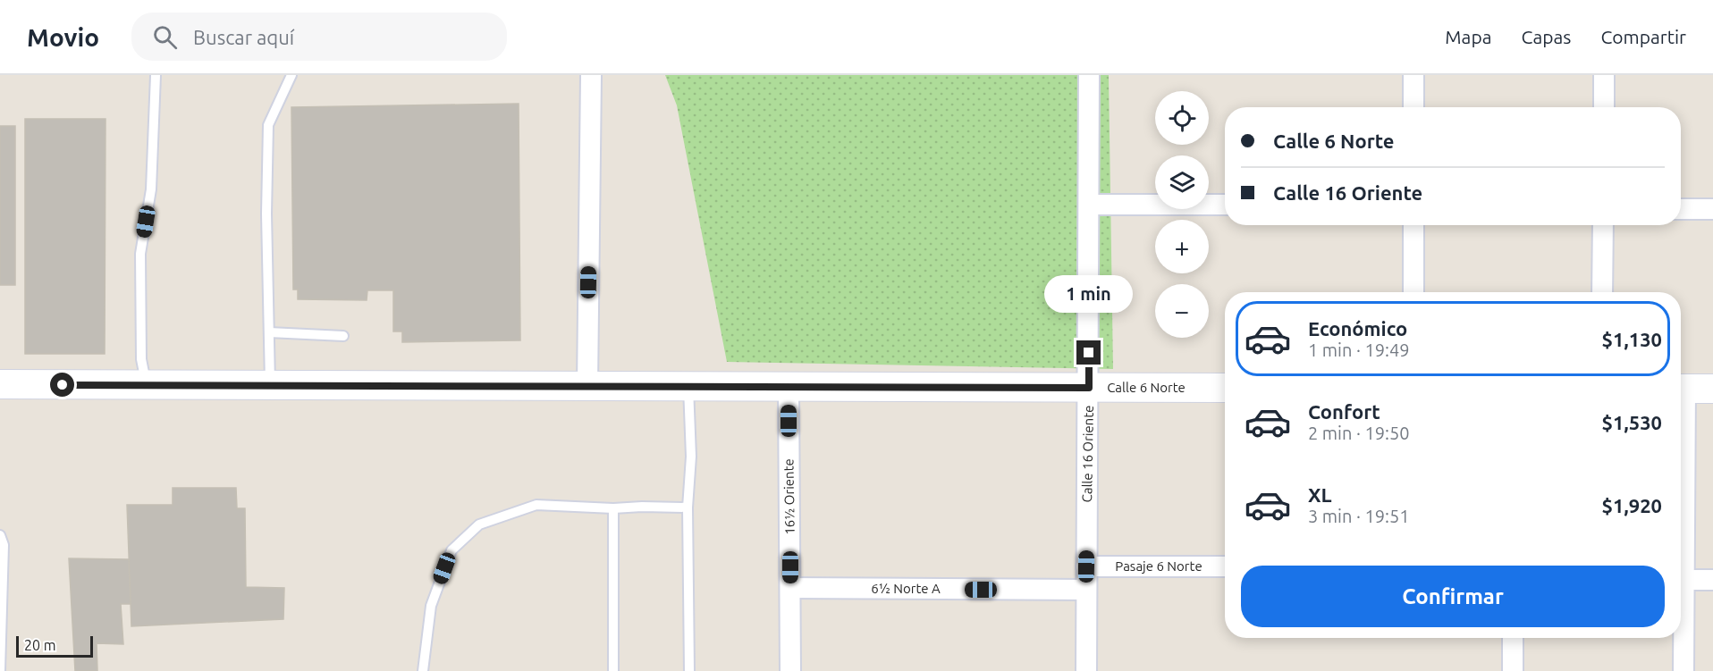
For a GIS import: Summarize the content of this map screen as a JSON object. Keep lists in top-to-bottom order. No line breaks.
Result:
{"streets":{"street":["Calle 6 Norte","Calle 16 Oriente","16½ Oriente","Pasaje 6 Norte","6½ Norte A"]},"crossings":[["Calle 6 Norte","Calle 16 Oriente"],["Calle 6 Norte","16½ Oriente"],["Calle 16 Oriente","Pasaje 6 Norte"],["Calle 16 Oriente","6½ Norte A"],["16½ Oriente","6½ Norte A"]],"scale_bar":"20 m","page":{"header":"Movio","search":"Buscar aquí","nav":["Mapa","Capas","Compartir"],"map_buttons":["+","−"],"banner":["Calle 6 Norte","Calle 16 Oriente"],"bubble":"1 min","list":[{"name":"Económico","note":"1 min · 19:49","value":"$1,130"},{"name":"Confort","note":"2 min · 19:50","value":"$1,530"},{"name":"XL","note":"3 min · 19:51","value":"$1,920"}],"buttons":"Confirmar","scale":"20 m"}}
